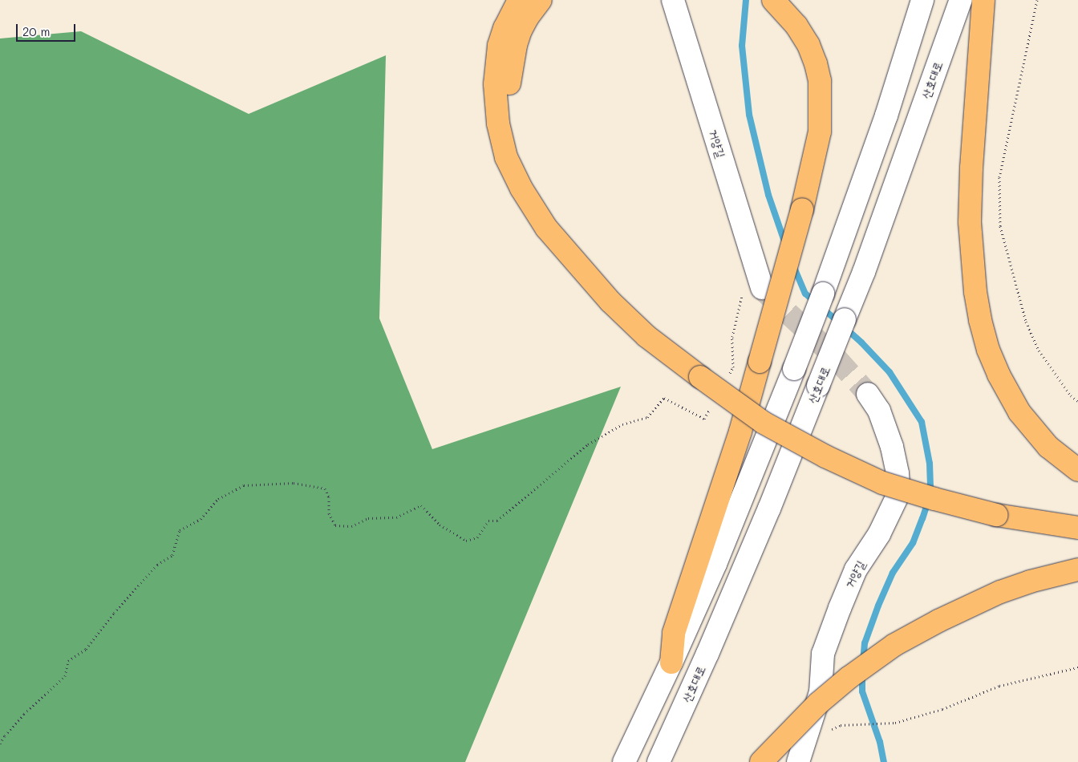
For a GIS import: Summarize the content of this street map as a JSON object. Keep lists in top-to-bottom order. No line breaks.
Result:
{"streets":{"street":["산호대로","거양길"]},"scale_bar":"20 m"}
